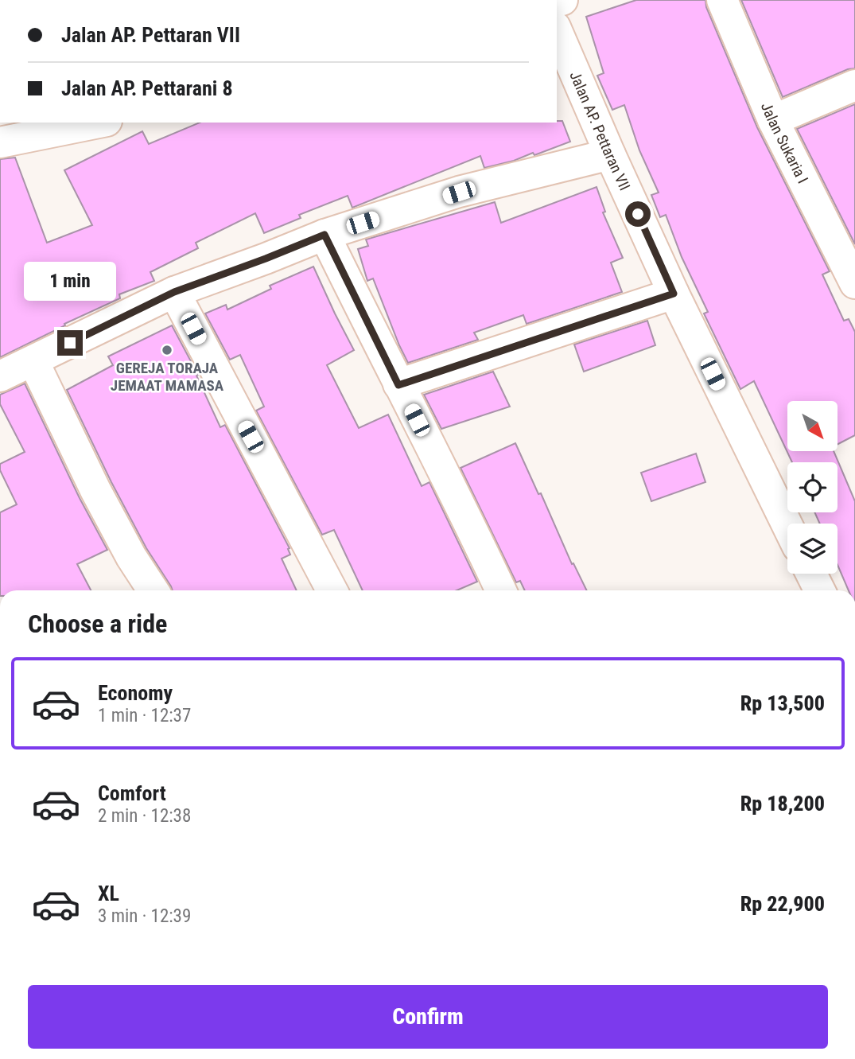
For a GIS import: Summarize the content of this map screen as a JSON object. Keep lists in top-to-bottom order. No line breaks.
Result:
{"streets":{"street":["Jalan AP. Pettaran VII","Jalan Sukaria I"]},"places":["GEREJA TORAJA JEMAAT MAMASA"],"north":"bottom right","page":{"banner":["Jalan AP. Pettaran VII","Jalan AP. Pettarani 8"],"bubble":"1 min","heading":"Choose a ride","list":[{"name":"Economy","note":"1 min · 12:37","value":"Rp 13,500"},{"name":"Comfort","note":"2 min · 12:38","value":"Rp 18,200"},{"name":"XL","note":"3 min · 12:39","value":"Rp 22,900"}],"buttons":"Confirm"}}
